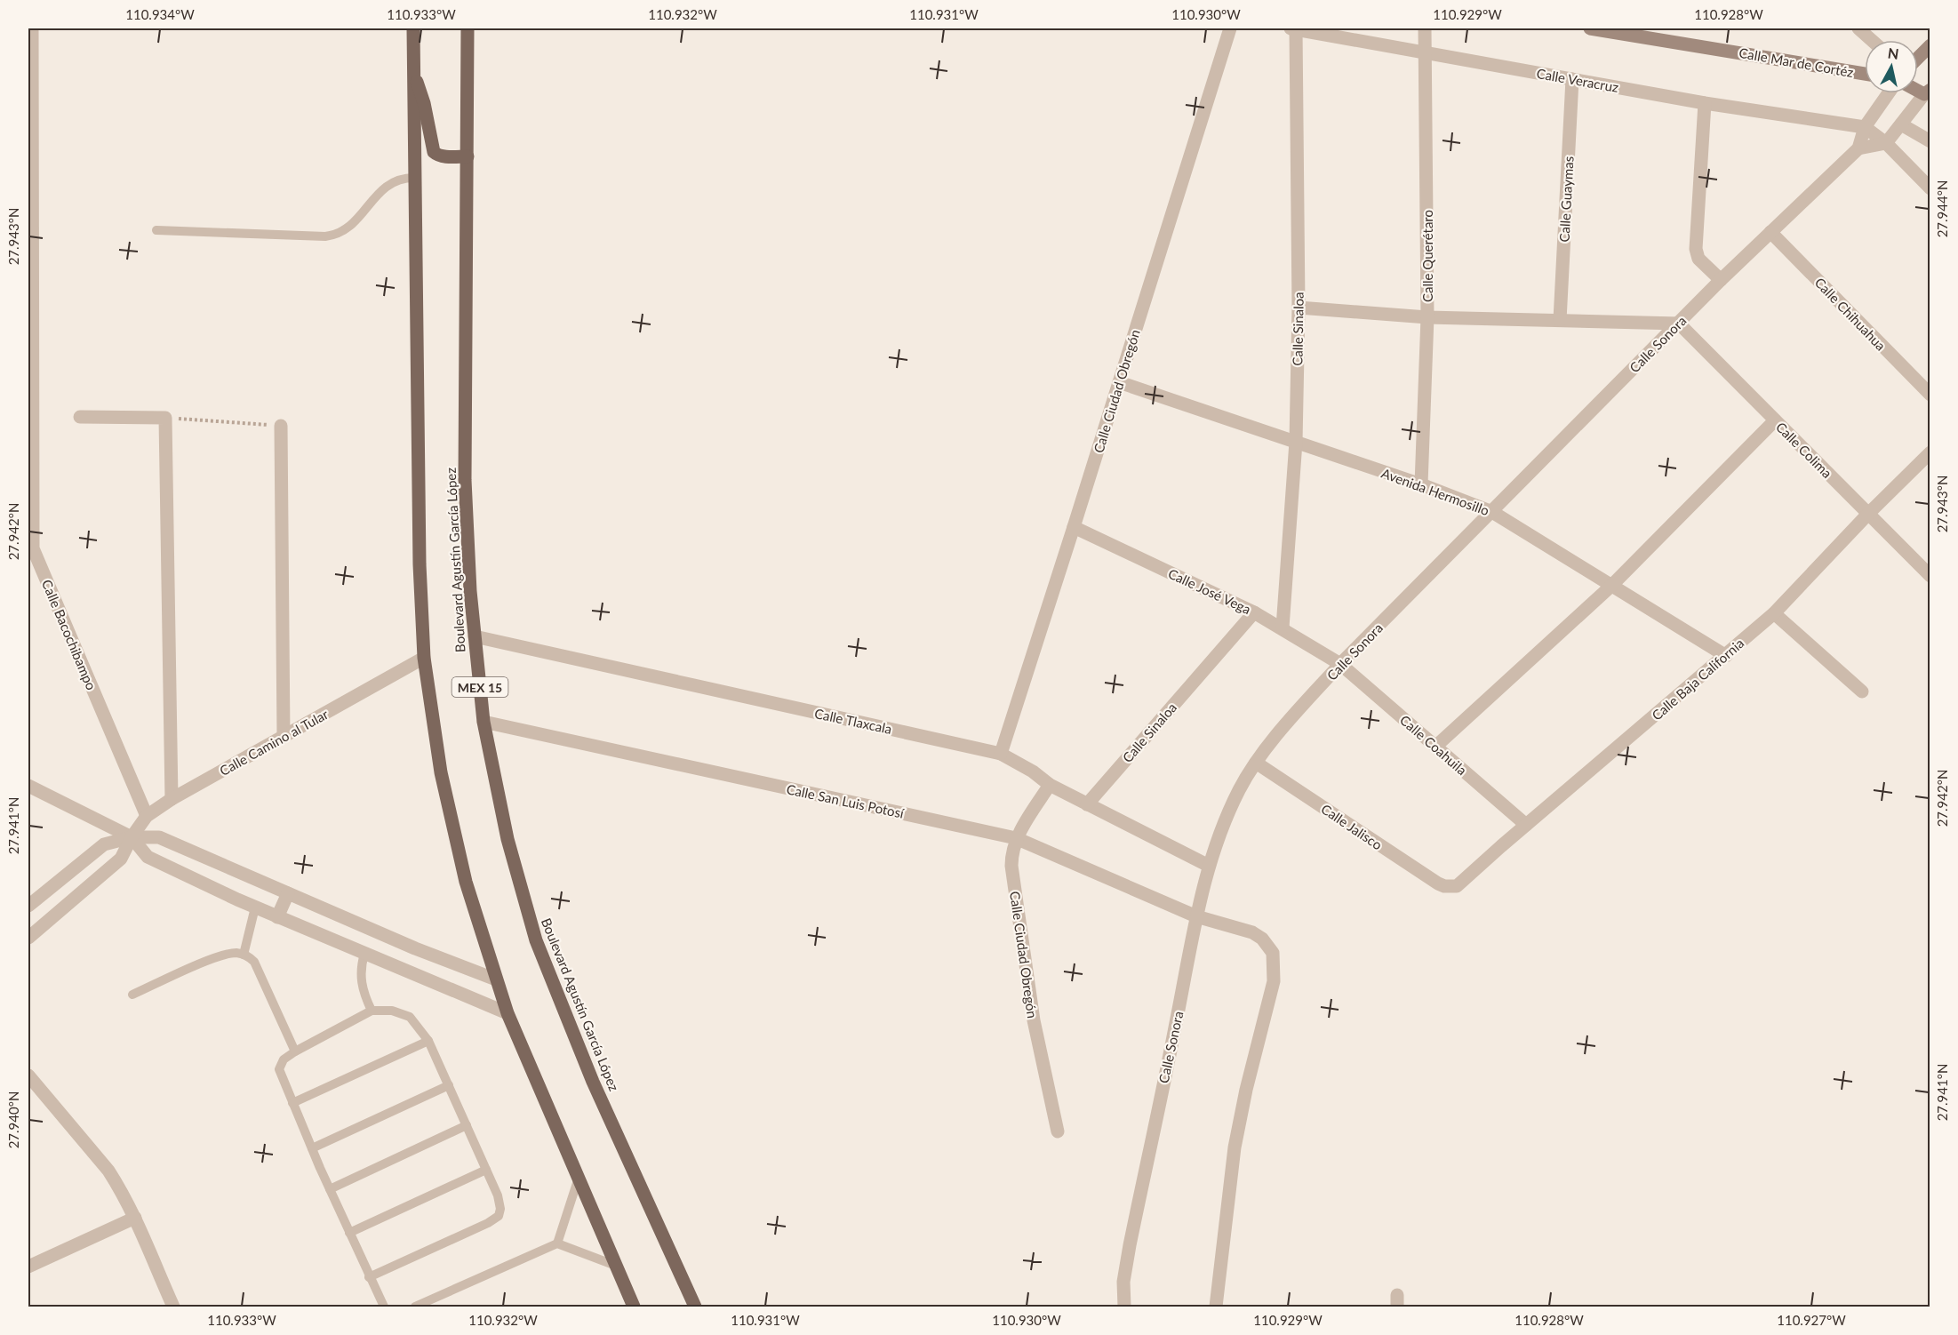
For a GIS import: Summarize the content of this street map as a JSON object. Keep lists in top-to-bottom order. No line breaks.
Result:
{"streets":{"main road":["Boulevard Agustín García López","MEX 15"],"street":["Calle Mar de Cortéz","Calle Veracruz","Calle Guaymas","Calle Querétaro","Calle Chihuahua","Calle Sinaloa","Calle Sonora","Calle Ciudad Obregón","Calle Colima","Avenida Hermosillo","Calle José Vega","Calle Bacochibampo","Calle Baja California","Calle Tlaxcala","Calle Camino al Tular","Calle Coahuila","Calle San Luis Potosí","Calle Jalisco"]},"crossings":[["Calle Veracruz","Calle Guaymas"],["Calle Veracruz","Calle Querétaro"],["Calle Veracruz","Calle Sinaloa"],["Calle Querétaro","Avenida Hermosillo"],["Calle Chihuahua","Calle Sonora"],["Calle Sinaloa","Avenida Hermosillo"],["Calle Sinaloa","Calle José Vega"],["Calle Sinaloa","Calle Tlaxcala"],["Calle Sonora","Calle Colima"],["Calle Sonora","Avenida Hermosillo"],["Calle Sonora","Calle José Vega"],["Calle Sonora","Calle Tlaxcala"],["Calle Sonora","Calle Coahuila"],["Calle Sonora","Calle San Luis Potosí"],["Calle Sonora","Calle Jalisco"],["Calle Ciudad Obregón","Avenida Hermosillo"],["Calle Ciudad Obregón","Calle José Vega"],["Calle Ciudad Obregón","Calle Tlaxcala"],["Calle Ciudad Obregón","Calle San Luis Potosí"],["Calle Colima","Calle Baja California"],["Avenida Hermosillo","Calle Baja California"],["Boulevard Agustín García López","Calle Tlaxcala"],["Boulevard Agustín García López","Calle San Luis Potosí"],["Calle José Vega","Calle Coahuila"],["Calle Bacochibampo","Calle Camino al Tular"],["Calle Baja California","Calle Coahuila"],["Calle Baja California","Calle Jalisco"]],"north":"top","coordinates":["110.934°W","110.933°W","110.932°W","110.931°W","110.930°W","110.929°W","110.928°W","27.944°N","27.943°N","27.942°N","27.941°N","27.940°N","110.927°W"]}
